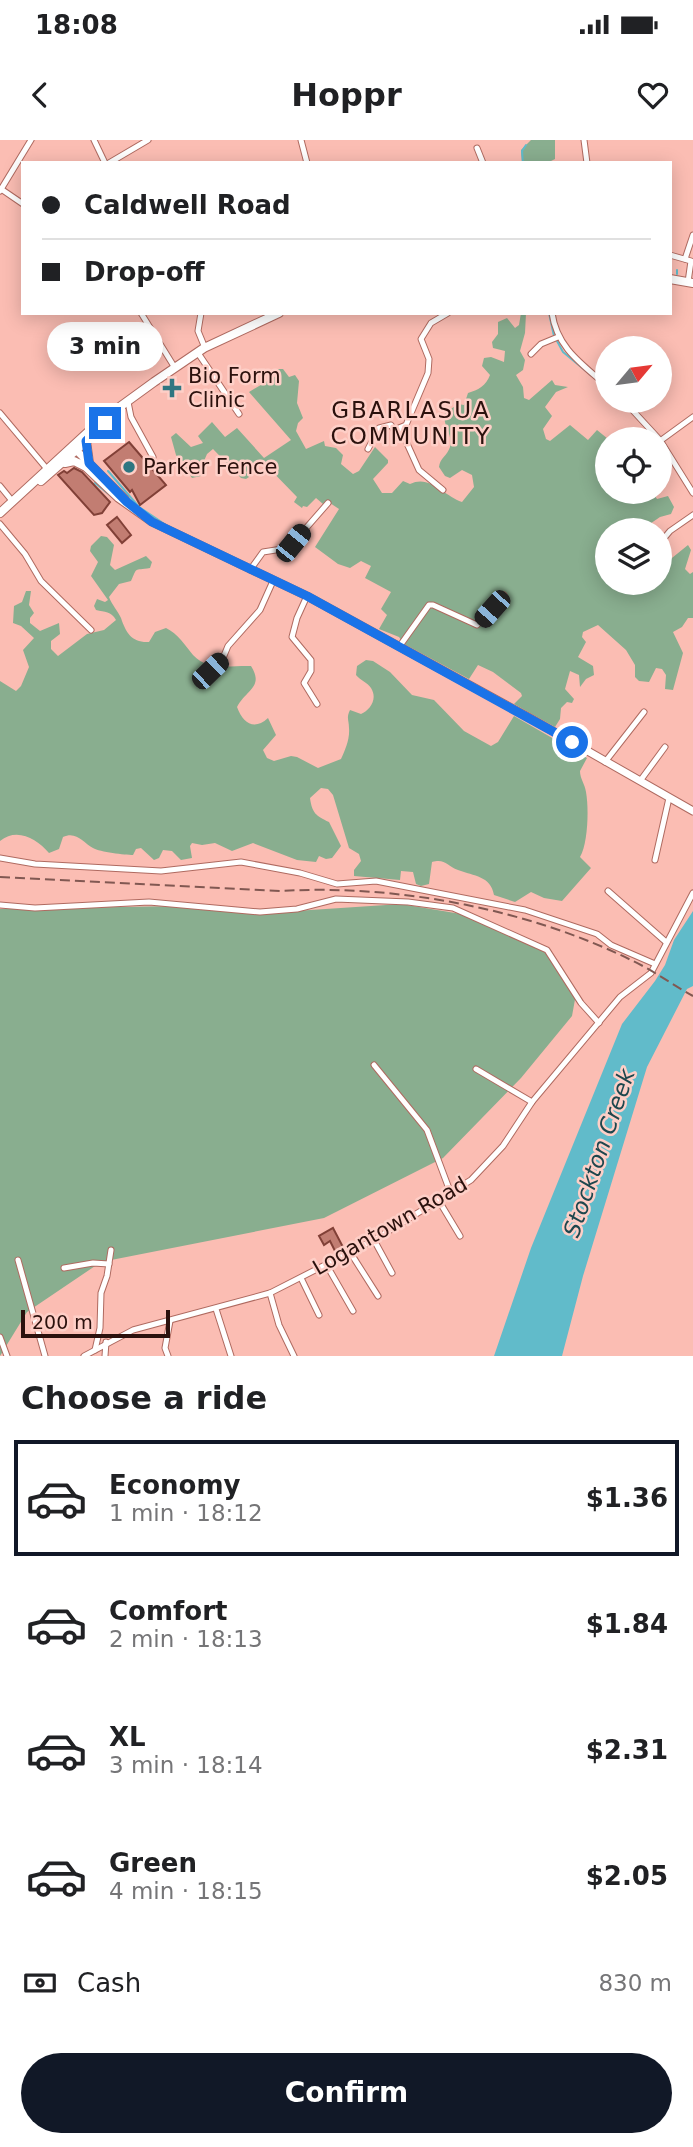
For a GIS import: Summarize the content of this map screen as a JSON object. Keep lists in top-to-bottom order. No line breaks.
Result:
{"streets":{"street":["Logantown Road"]},"districts":["GBARLASUA COMMUNITY"],"water":["Stockton Creek"],"places":{"health":["Bio Form Clinic"],"other":["Parker Fence"]},"scale_bar":"200 m","north":"top right","page":{"status":"18:08","header":"Hoppr","banner":["Caldwell Road","Drop-off"],"bubble":"3 min","scale":"200 m","heading":"Choose a ride","list":[{"name":"Economy","note":"1 min · 18:12","value":"$1.36"},{"name":"Comfort","note":"2 min · 18:13","value":"$1.84"},{"name":"XL","note":"3 min · 18:14","value":"$2.31"},{"name":"Green","note":"4 min · 18:15","value":"$2.05"}],"pay":["Cash","830 m"],"buttons":"Confirm"}}
